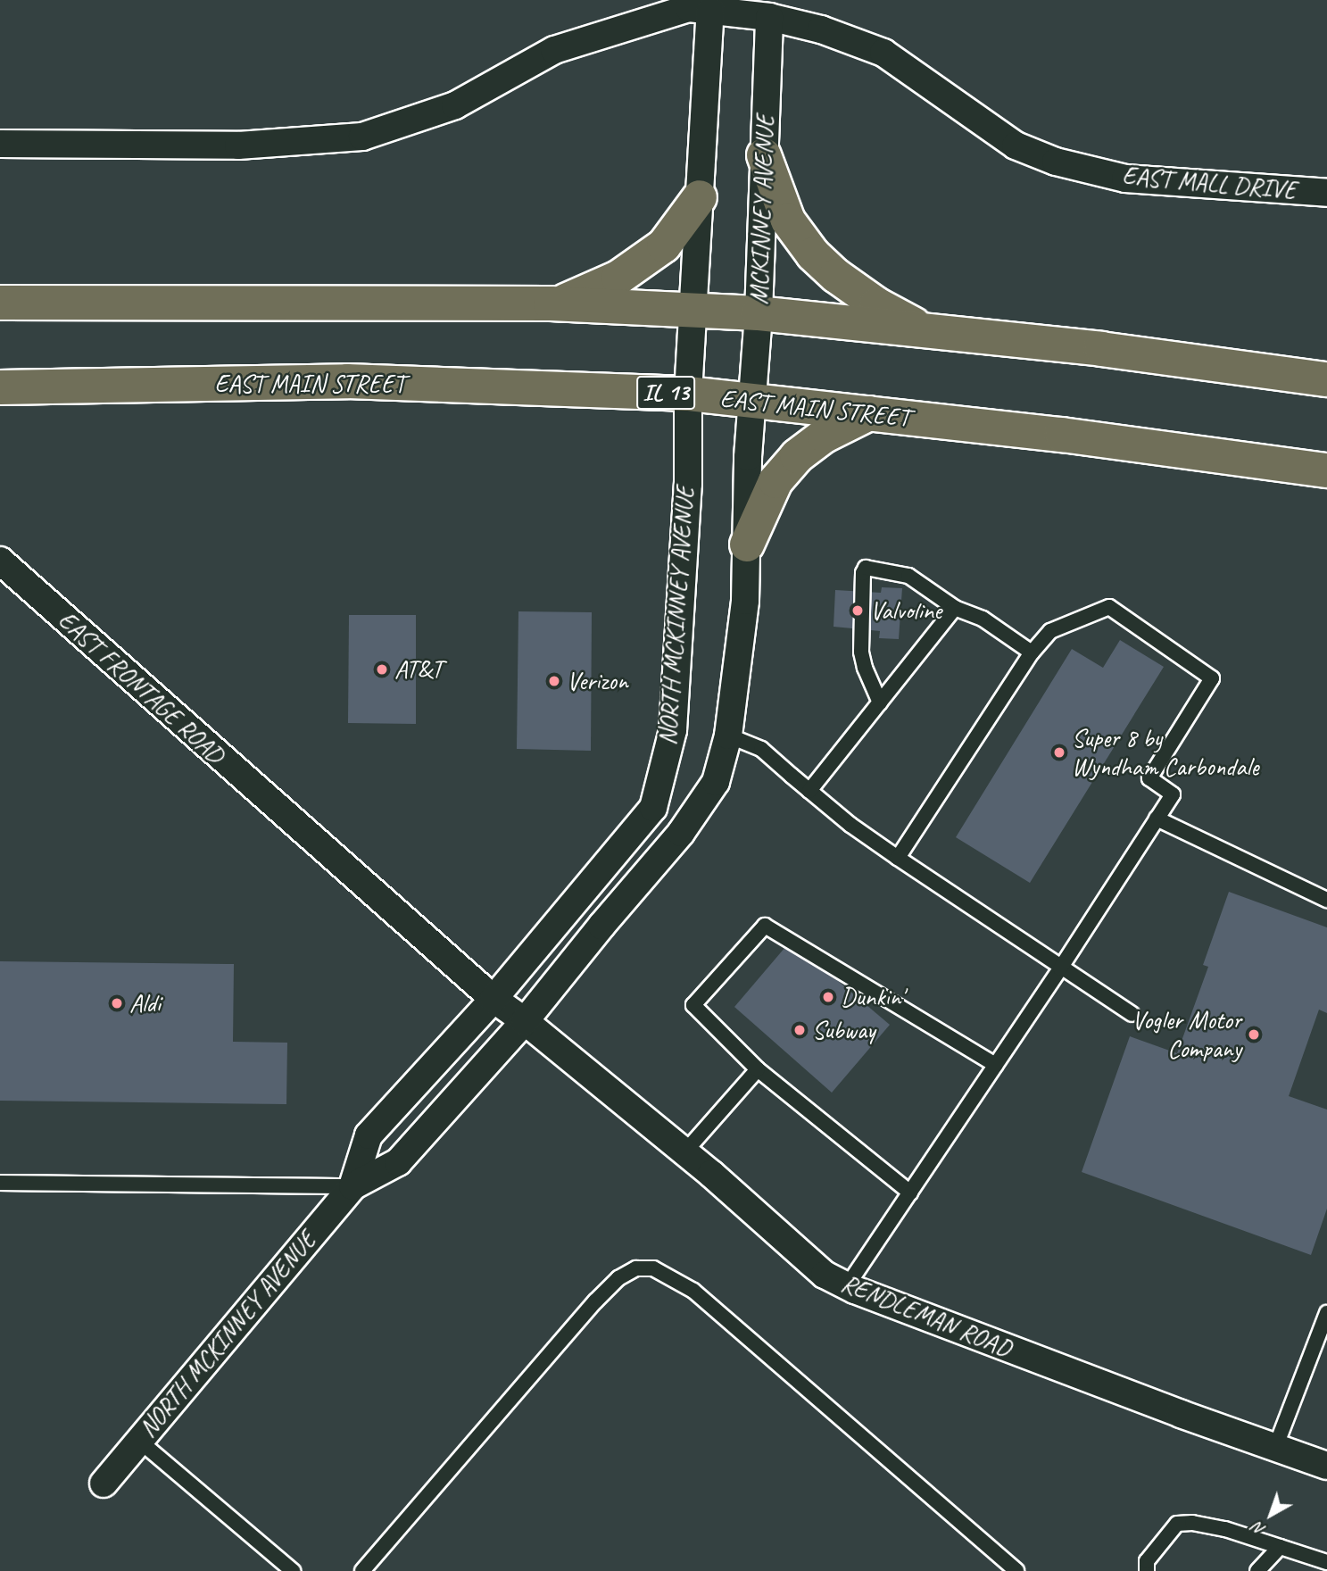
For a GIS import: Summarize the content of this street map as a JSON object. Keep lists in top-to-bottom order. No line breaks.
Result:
{"streets":{"highway":["EAST MAIN STREET","IL 13"],"street":["EAST MALL DRIVE","MCKINNEY AVENUE","NORTH MCKINNEY AVENUE","EAST FRONTAGE ROAD","RENDLEMAN ROAD"]},"crossings":[["EAST MALL DRIVE","MCKINNEY AVENUE"],["EAST MALL DRIVE","NORTH MCKINNEY AVENUE"],["MCKINNEY AVENUE","EAST MAIN STREET"],["MCKINNEY AVENUE","NORTH MCKINNEY AVENUE"],["EAST MAIN STREET","NORTH MCKINNEY AVENUE"],["NORTH MCKINNEY AVENUE","EAST FRONTAGE ROAD"],["NORTH MCKINNEY AVENUE","RENDLEMAN ROAD"],["EAST FRONTAGE ROAD","RENDLEMAN ROAD"]],"places":["Valvoline","AT&T","Verizon","Super 8 by Wyndham Carbondale","Dunkin'","Aldi","Subway","Vogler Motor Company"],"north":"bottom left"}
